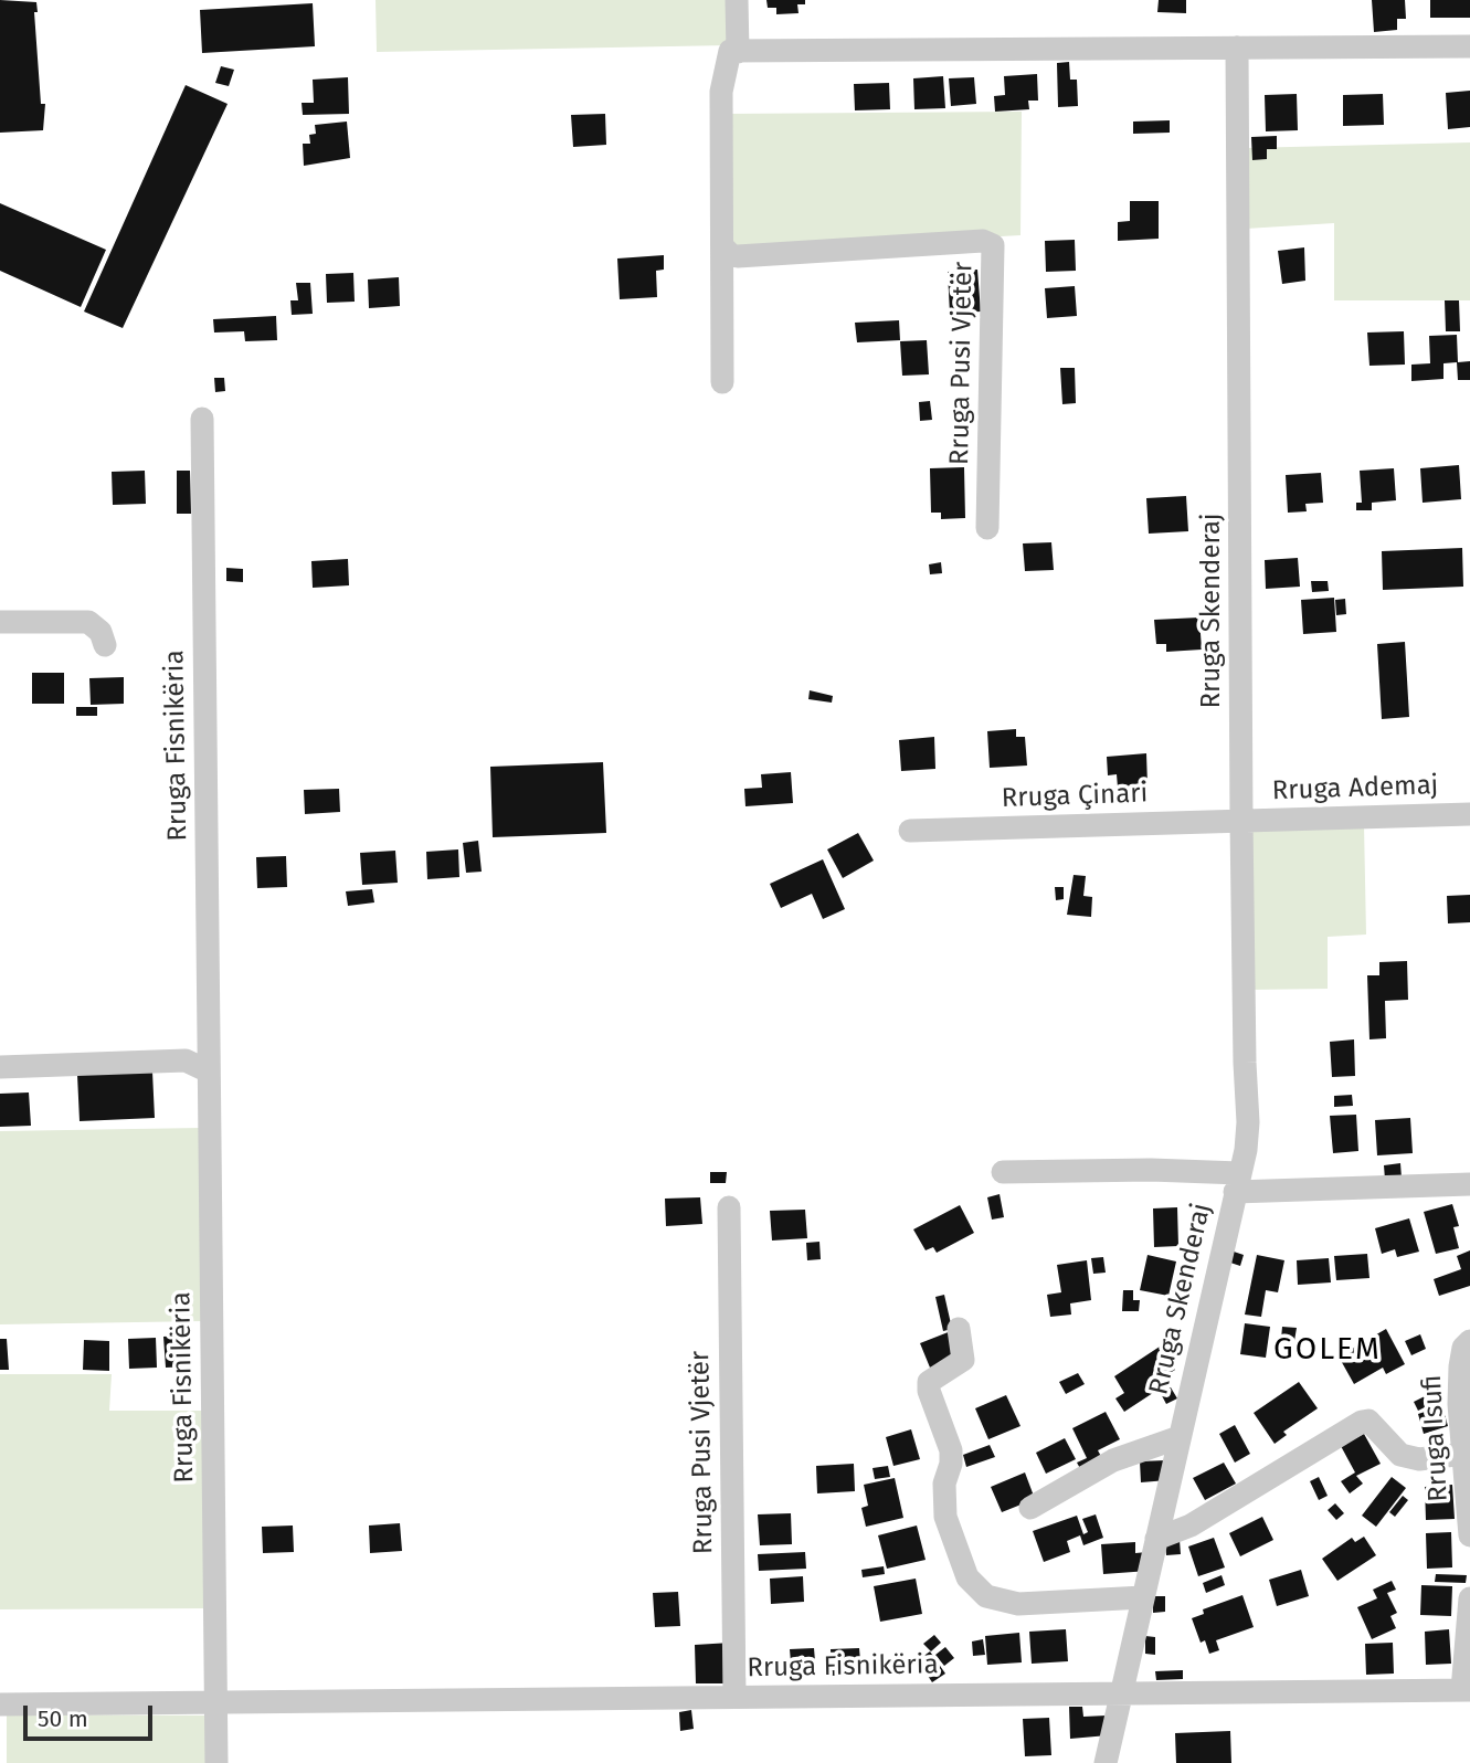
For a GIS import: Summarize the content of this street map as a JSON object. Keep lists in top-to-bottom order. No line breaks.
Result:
{"streets":{"street":["Rruga Pusi Vjetër","Rruga Skenderaj","Rruga Fisnikëria","Rruga Ademaj","Rruga Çinari","Rruga Isufi"]},"crossings":[["Rruga Pusi Vjetër","Rruga Fisnikëria"],["Rruga Skenderaj","Rruga Fisnikëria"],["Rruga Skenderaj","Rruga Ademaj"],["Rruga Skenderaj","Rruga Çinari"],["Rruga Ademaj","Rruga Çinari"]],"districts":["GOLEM"],"scale_bar":"50 m"}
